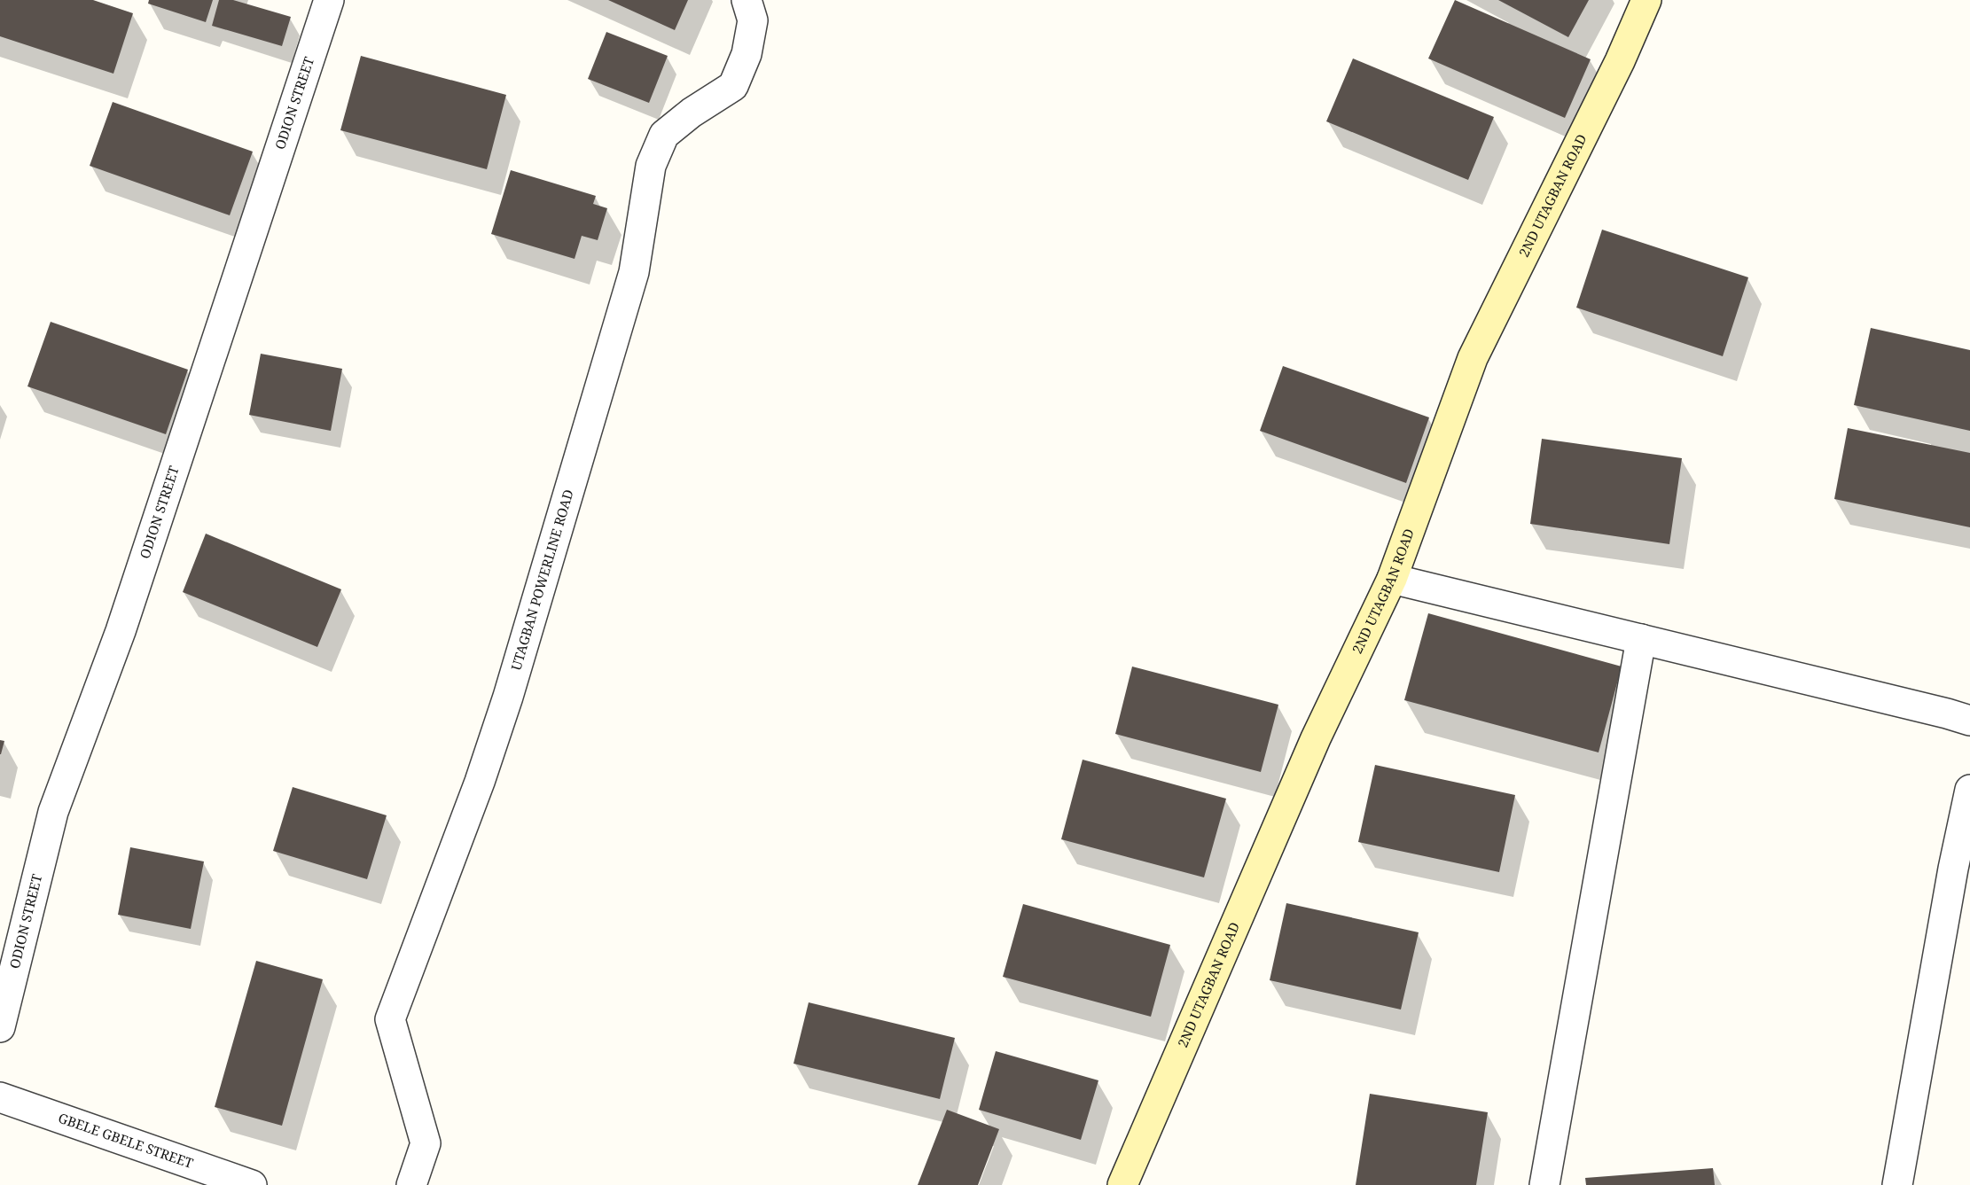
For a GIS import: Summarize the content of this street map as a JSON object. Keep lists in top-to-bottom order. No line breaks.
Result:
{"streets":{"street":["ODION STREET","2ND UTAGBAN ROAD","UTAGBAN POWERLINE ROAD","GBELE GBELE STREET"]}}
